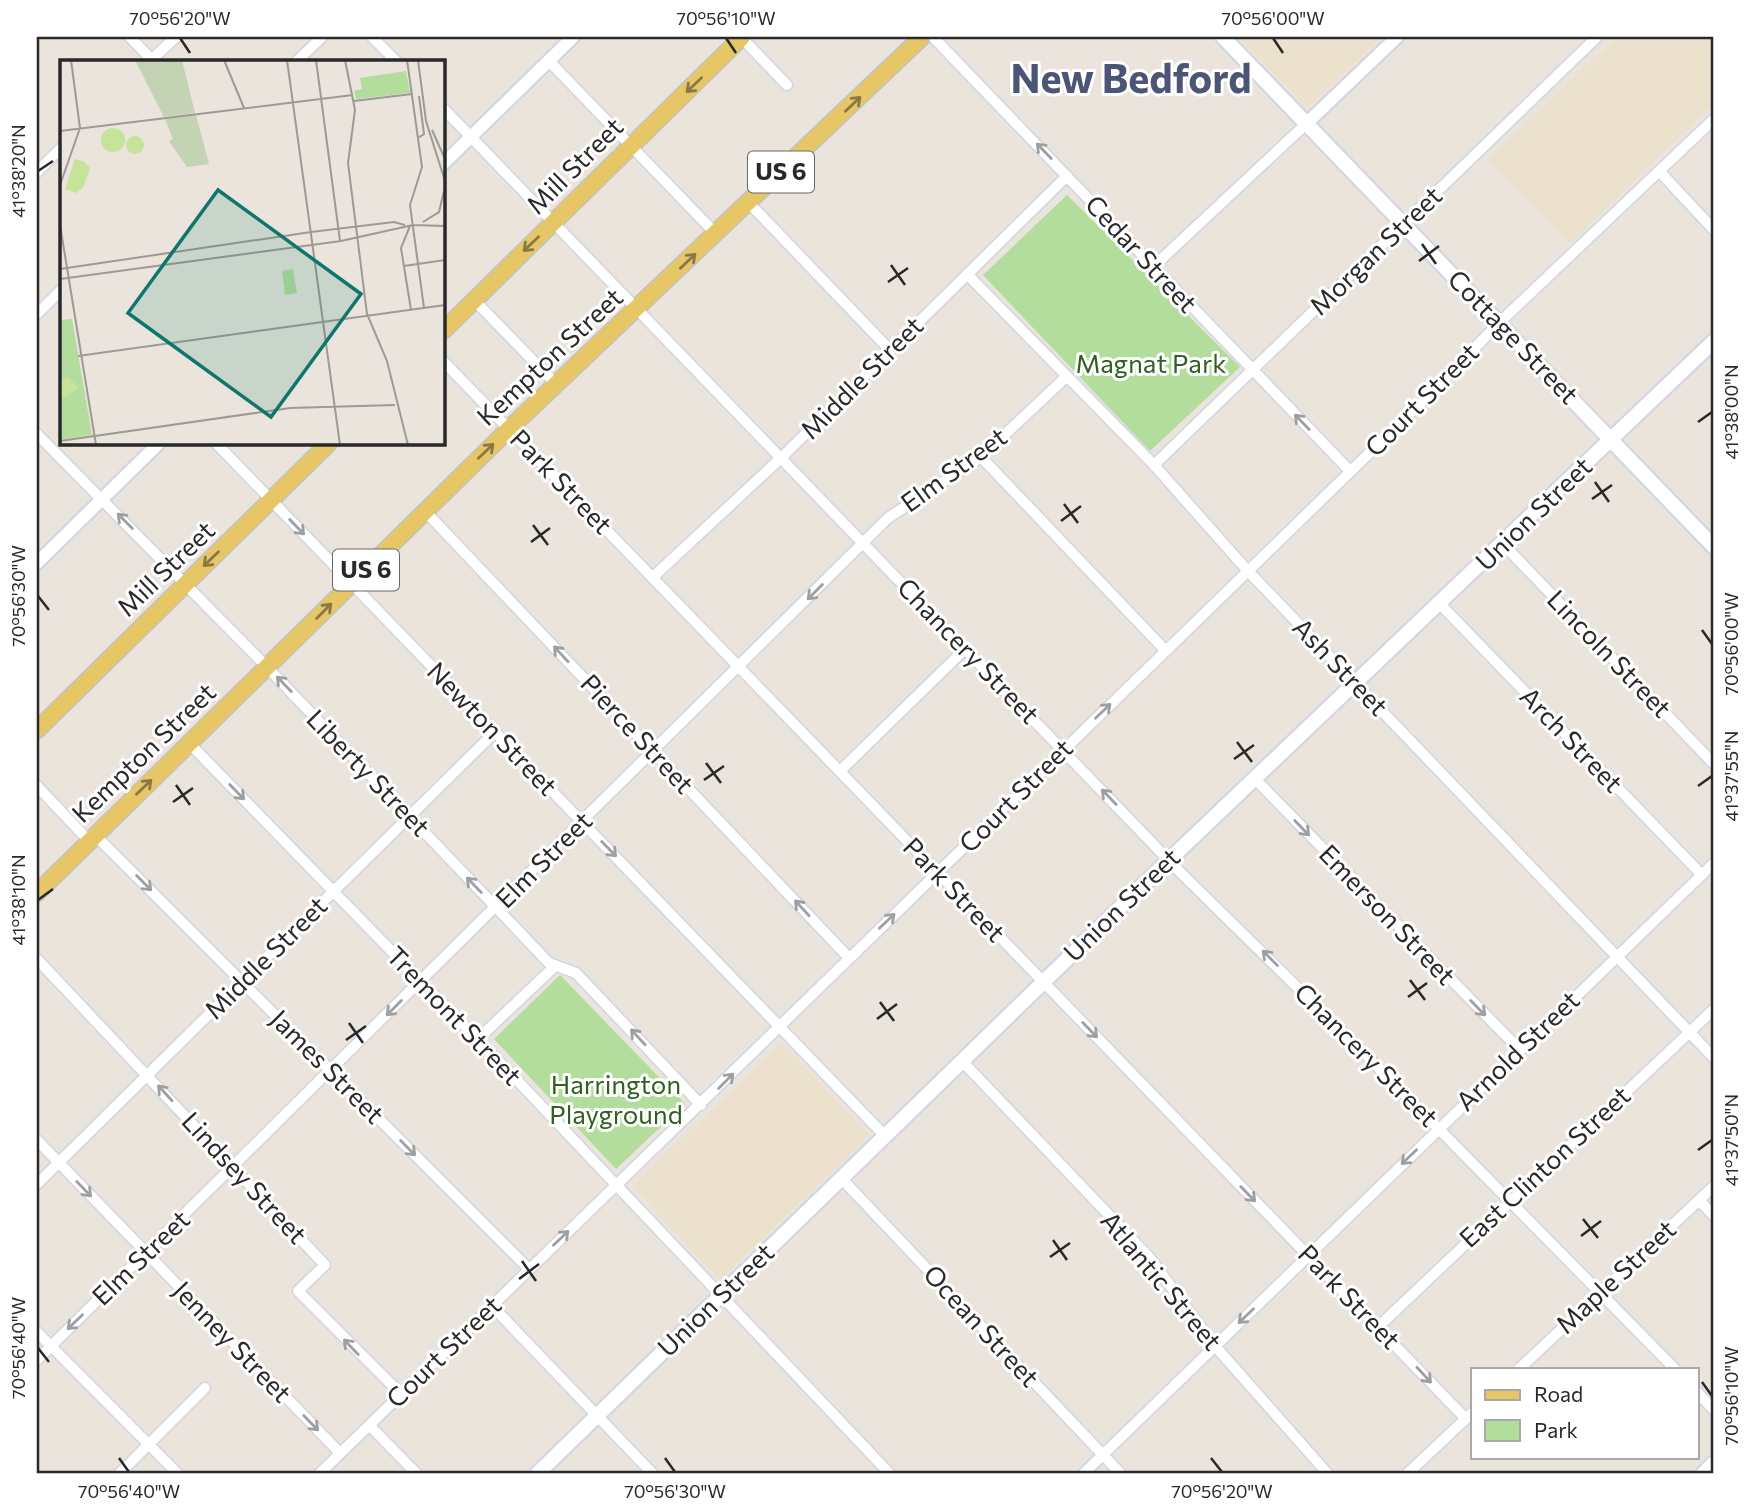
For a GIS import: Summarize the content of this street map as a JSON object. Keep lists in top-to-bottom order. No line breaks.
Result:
{"streets":{"main road":["Mill Street","US 6","Cottage Street","Kempton Street","Union Street"],"street":["Morgan Street","Cedar Street","Middle Street","Court Street","Elm Street","Park Street","Chancery Street","Lincoln Street","Ash Street","Newton Street","Pierce Street","Arch Street","Liberty Street","Emerson Street","Tremont Street","Arnold Street","James Street","East Clinton Street","Lindsey Street","Maple Street","Atlantic Street","Ocean Street","Jenney Street"]},"crossings":[["Mill Street","Chancery Street"],["Mill Street","Newton Street"],["Mill Street","Liberty Street"],["Morgan Street","Cedar Street"],["Morgan Street","Cottage Street"],["Morgan Street","Ash Street"],["Cedar Street","Middle Street"],["Cedar Street","Court Street"],["Cottage Street","Court Street"],["Cottage Street","Union Street"],["Kempton Street","Park Street"],["Kempton Street","Chancery Street"],["Kempton Street","Newton Street"],["Kempton Street","Pierce Street"],["Kempton Street","Liberty Street"],["Kempton Street","Tremont Street"],["Kempton Street","James Street"],["Middle Street","Park Street"],["Middle Street","Chancery Street"],["Middle Street","Ash Street"],["Middle Street","Newton Street"],["Middle Street","Liberty Street"],["Middle Street","Tremont Street"],["Middle Street","James Street"],["Middle Street","Lindsey Street"],["Middle Street","Jenney Street"],["Court Street","Park Street"],["Court Street","Chancery Street"],["Court Street","Ash Street"],["Court Street","Newton Street"],["Court Street","Pierce Street"],["Court Street","Liberty Street"],["Court Street","Tremont Street"],["Court Street","James Street"],["Court Street","Lindsey Street"],["Court Street","Jenney Street"],["Elm Street","Park Street"],["Elm Street","Chancery Street"],["Elm Street","Ash Street"],["Elm Street","Newton Street"],["Elm Street","Pierce Street"],["Elm Street","Liberty Street"],["Elm Street","Tremont Street"],["Elm Street","James Street"],["Elm Street","Lindsey Street"],["Elm Street","Jenney Street"],["Park Street","Union Street"],["Park Street","Arnold Street"],["Park Street","East Clinton Street"],["Union Street","Chancery Street"],["Union Street","Lincoln Street"],["Union Street","Ash Street"],["Union Street","Newton Street"],["Union Street","Arch Street"],["Union Street","Emerson Street"],["Union Street","Tremont Street"],["Union Street","Atlantic Street"],["Union Street","Ocean Street"],["Chancery Street","Arnold Street"],["Chancery Street","East Clinton Street"],["Chancery Street","Maple Street"],["Ash Street","Arnold Street"],["Ash Street","East Clinton Street"],["Arch Street","Arnold Street"],["Emerson Street","Arnold Street"],["Arnold Street","Atlantic Street"],["Arnold Street","Ocean Street"]],"one_way":["Mill Street","Cedar Street","Kempton Street","Newton Street","Pierce Street","Liberty Street","Emerson Street","Arnold Street","James Street","Lindsey Street","Jenney Street"],"districts":["New Bedford"],"parks":["Magnat Park","Harrington Playground"],"legend":["Road","Park"],"coordinates":["70°56'20\"W","70°56'10\"W","70°56'00\"W","41°38'20\"N","41°38'00\"N","70°56'30\"W","41°37'55\"N","41°38'10\"N","41°37'50\"N","70°56'40\"W"]}
